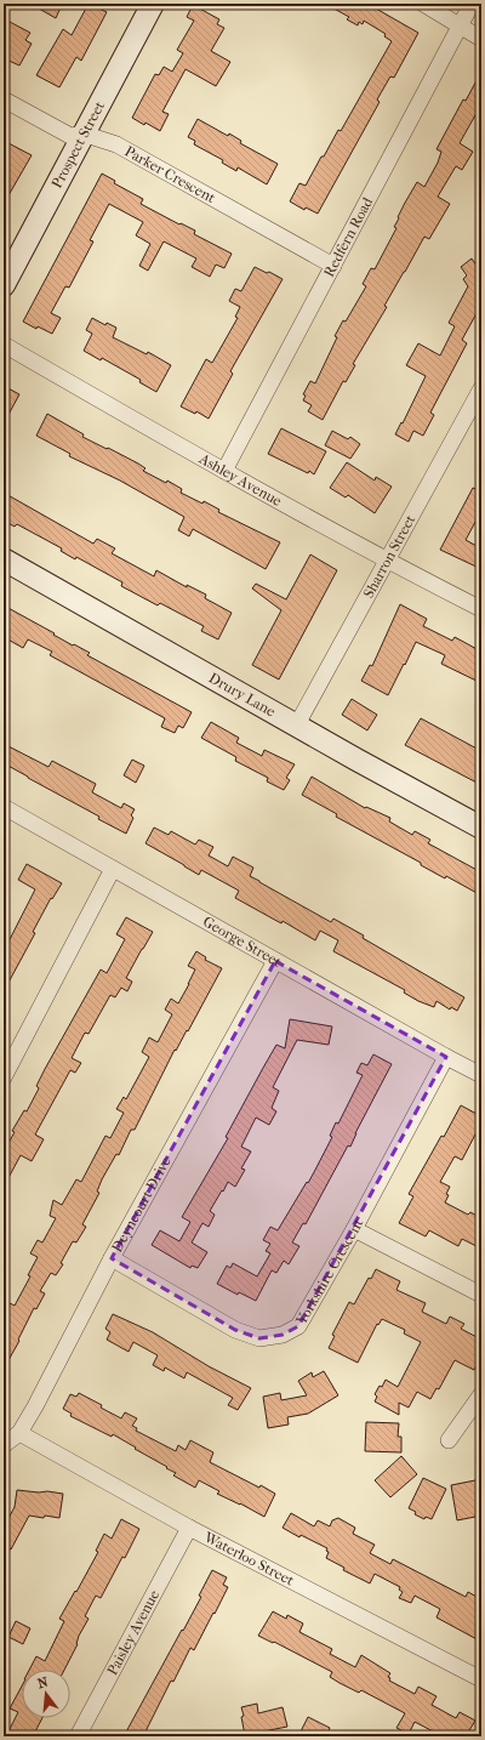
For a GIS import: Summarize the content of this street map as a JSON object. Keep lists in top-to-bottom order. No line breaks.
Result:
{"streets":{"street":["Prospect Street","Parker Crescent","Redfern Road","Ashley Avenue","Sharron Street","Drury Lane","George Street","Deyncourt Drive","Yorkshire Crescent","Waterloo Street","Paisley Avenue"]},"crossings":[["Prospect Street","Parker Crescent"],["Parker Crescent","Redfern Road"],["Redfern Road","Ashley Avenue"],["Ashley Avenue","Sharron Street"],["Sharron Street","Drury Lane"],["George Street","Deyncourt Drive"],["George Street","Yorkshire Crescent"],["Deyncourt Drive","Yorkshire Crescent"],["Deyncourt Drive","Waterloo Street"],["Waterloo Street","Paisley Avenue"]],"north":"top"}
